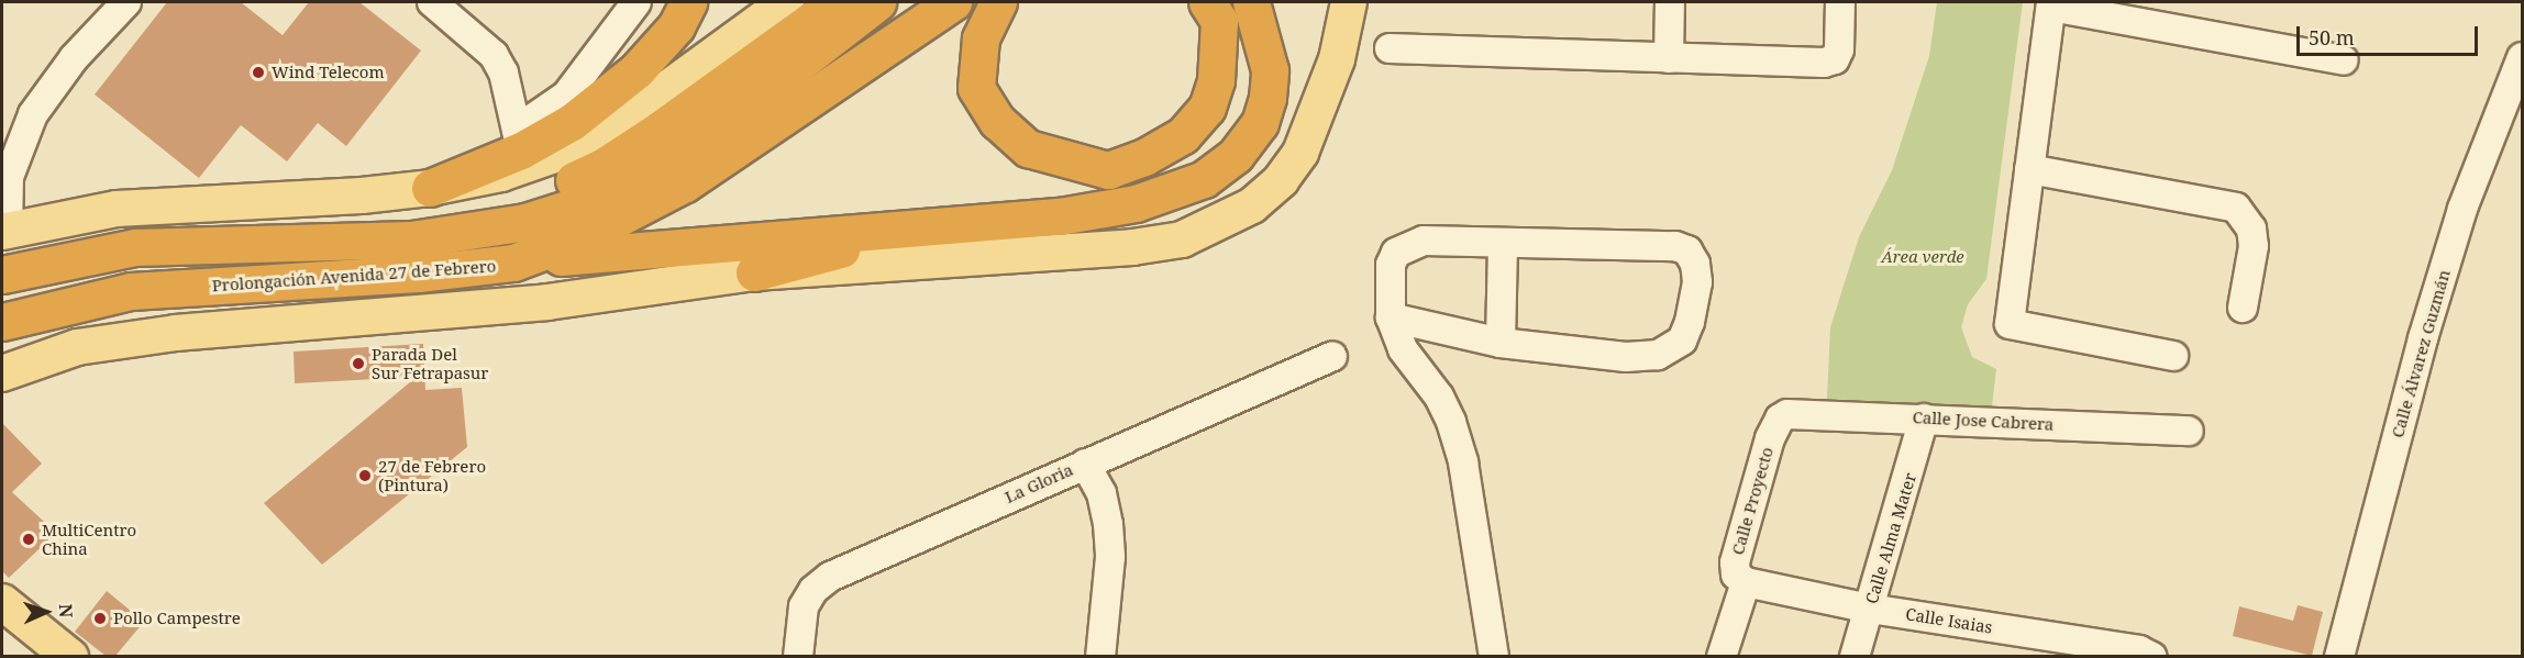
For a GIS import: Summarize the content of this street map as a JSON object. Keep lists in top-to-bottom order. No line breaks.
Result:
{"streets":{"highway":["Prolongación Avenida 27 de Febrero"],"street":["Calle Álvarez Guzmán","Calle Jose Cabrera","La Gloria","Calle Proyecto","Calle Alma Mater","Calle Isaias"]},"crossings":[["Calle Jose Cabrera","Calle Proyecto"],["Calle Jose Cabrera","Calle Alma Mater"],["Calle Proyecto","Calle Isaias"],["Calle Alma Mater","Calle Isaias"]],"parks":["Área verde"],"places":["Wind Telecom","Parada Del Sur Fetrapasur","27 de Febrero (Pintura)","MultiCentro China","Pollo Campestre"],"scale_bar":"50 m","north":"right"}
